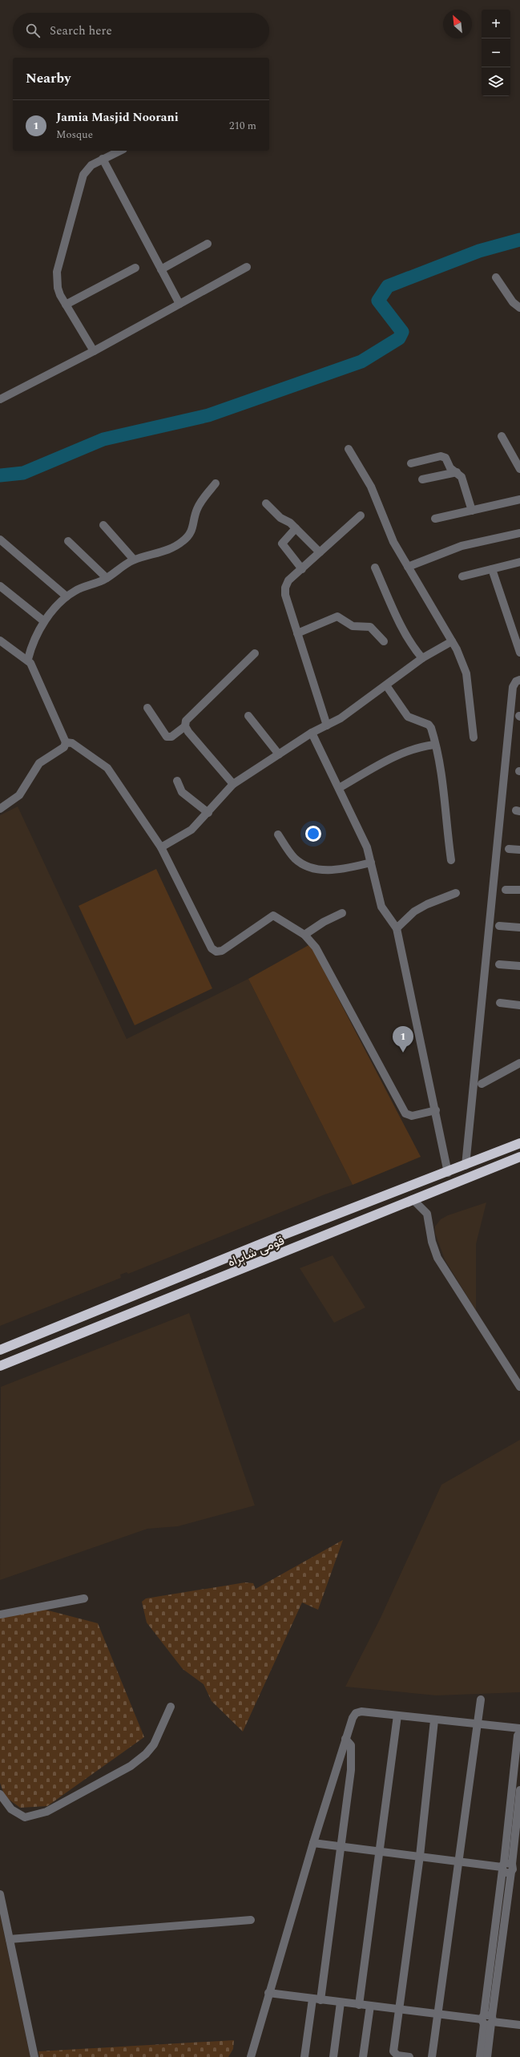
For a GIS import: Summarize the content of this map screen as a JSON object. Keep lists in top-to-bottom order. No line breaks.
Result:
{"streets":{"highway":["قومی شاہراہ"]},"north":"top left","page":{"map_buttons":["+","−"],"search":"Search here","heading":"Nearby","list":[{"mark":"1","name":"Jamia Masjid Noorani","note":"Mosque","value":"210 m"}],"pins":"1"}}
